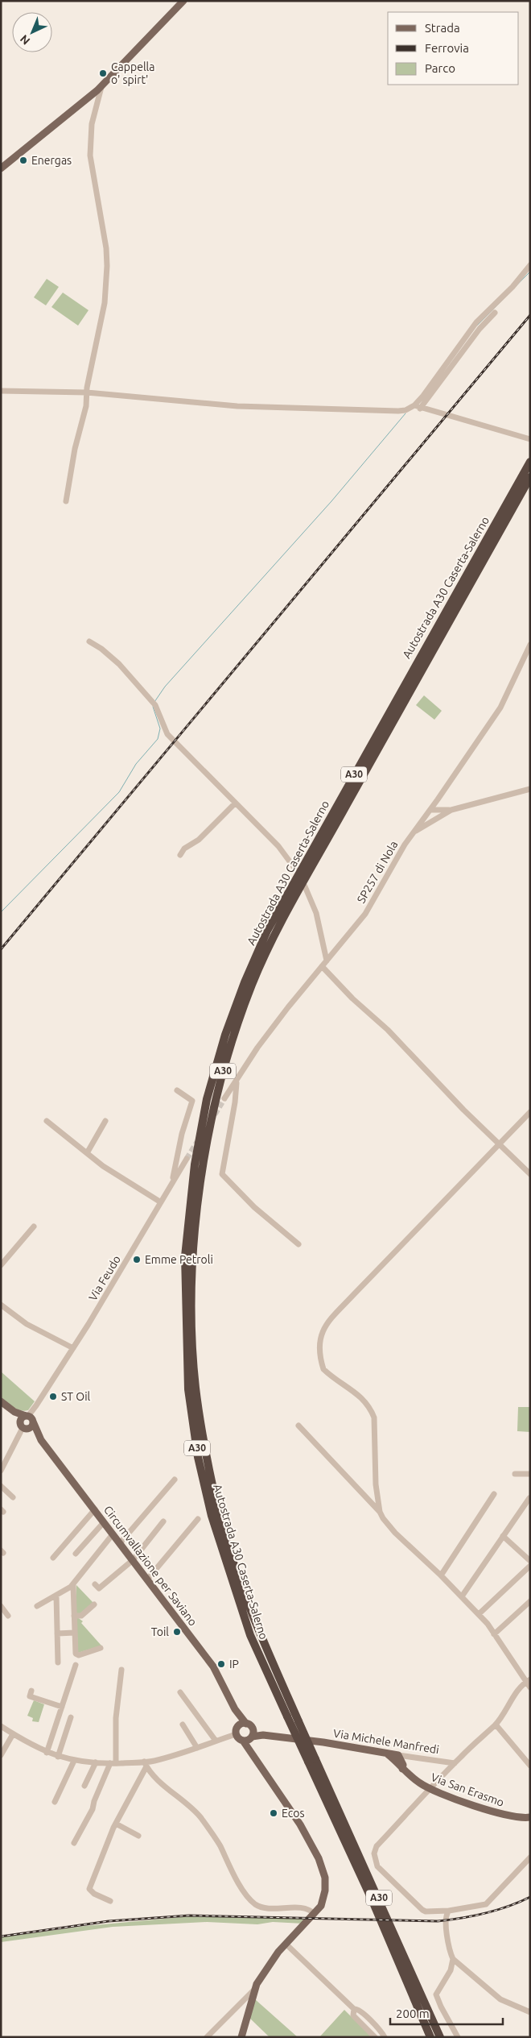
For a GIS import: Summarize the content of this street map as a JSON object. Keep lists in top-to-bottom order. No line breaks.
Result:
{"streets":{"highway":["Autostrada A30 Caserta-Salerno","A30"],"main road":["Circumvallazione per Saviano","Via Michele Manfredi","Via San Erasmo"],"street":["SP257 di Nola","Via Feudo"]},"crossings":[["Via Feudo","Circumvallazione per Saviano"],["Circumvallazione per Saviano","Via Michele Manfredi"],["Via Michele Manfredi","Via San Erasmo"]],"places":["Cappella o' spirt'","Energas","Emme Petroli","ST Oil","Toil","IP","Ecos"],"legend":["Strada","Ferrovia","Parco"],"scale_bar":"200 m","north":"bottom left"}
